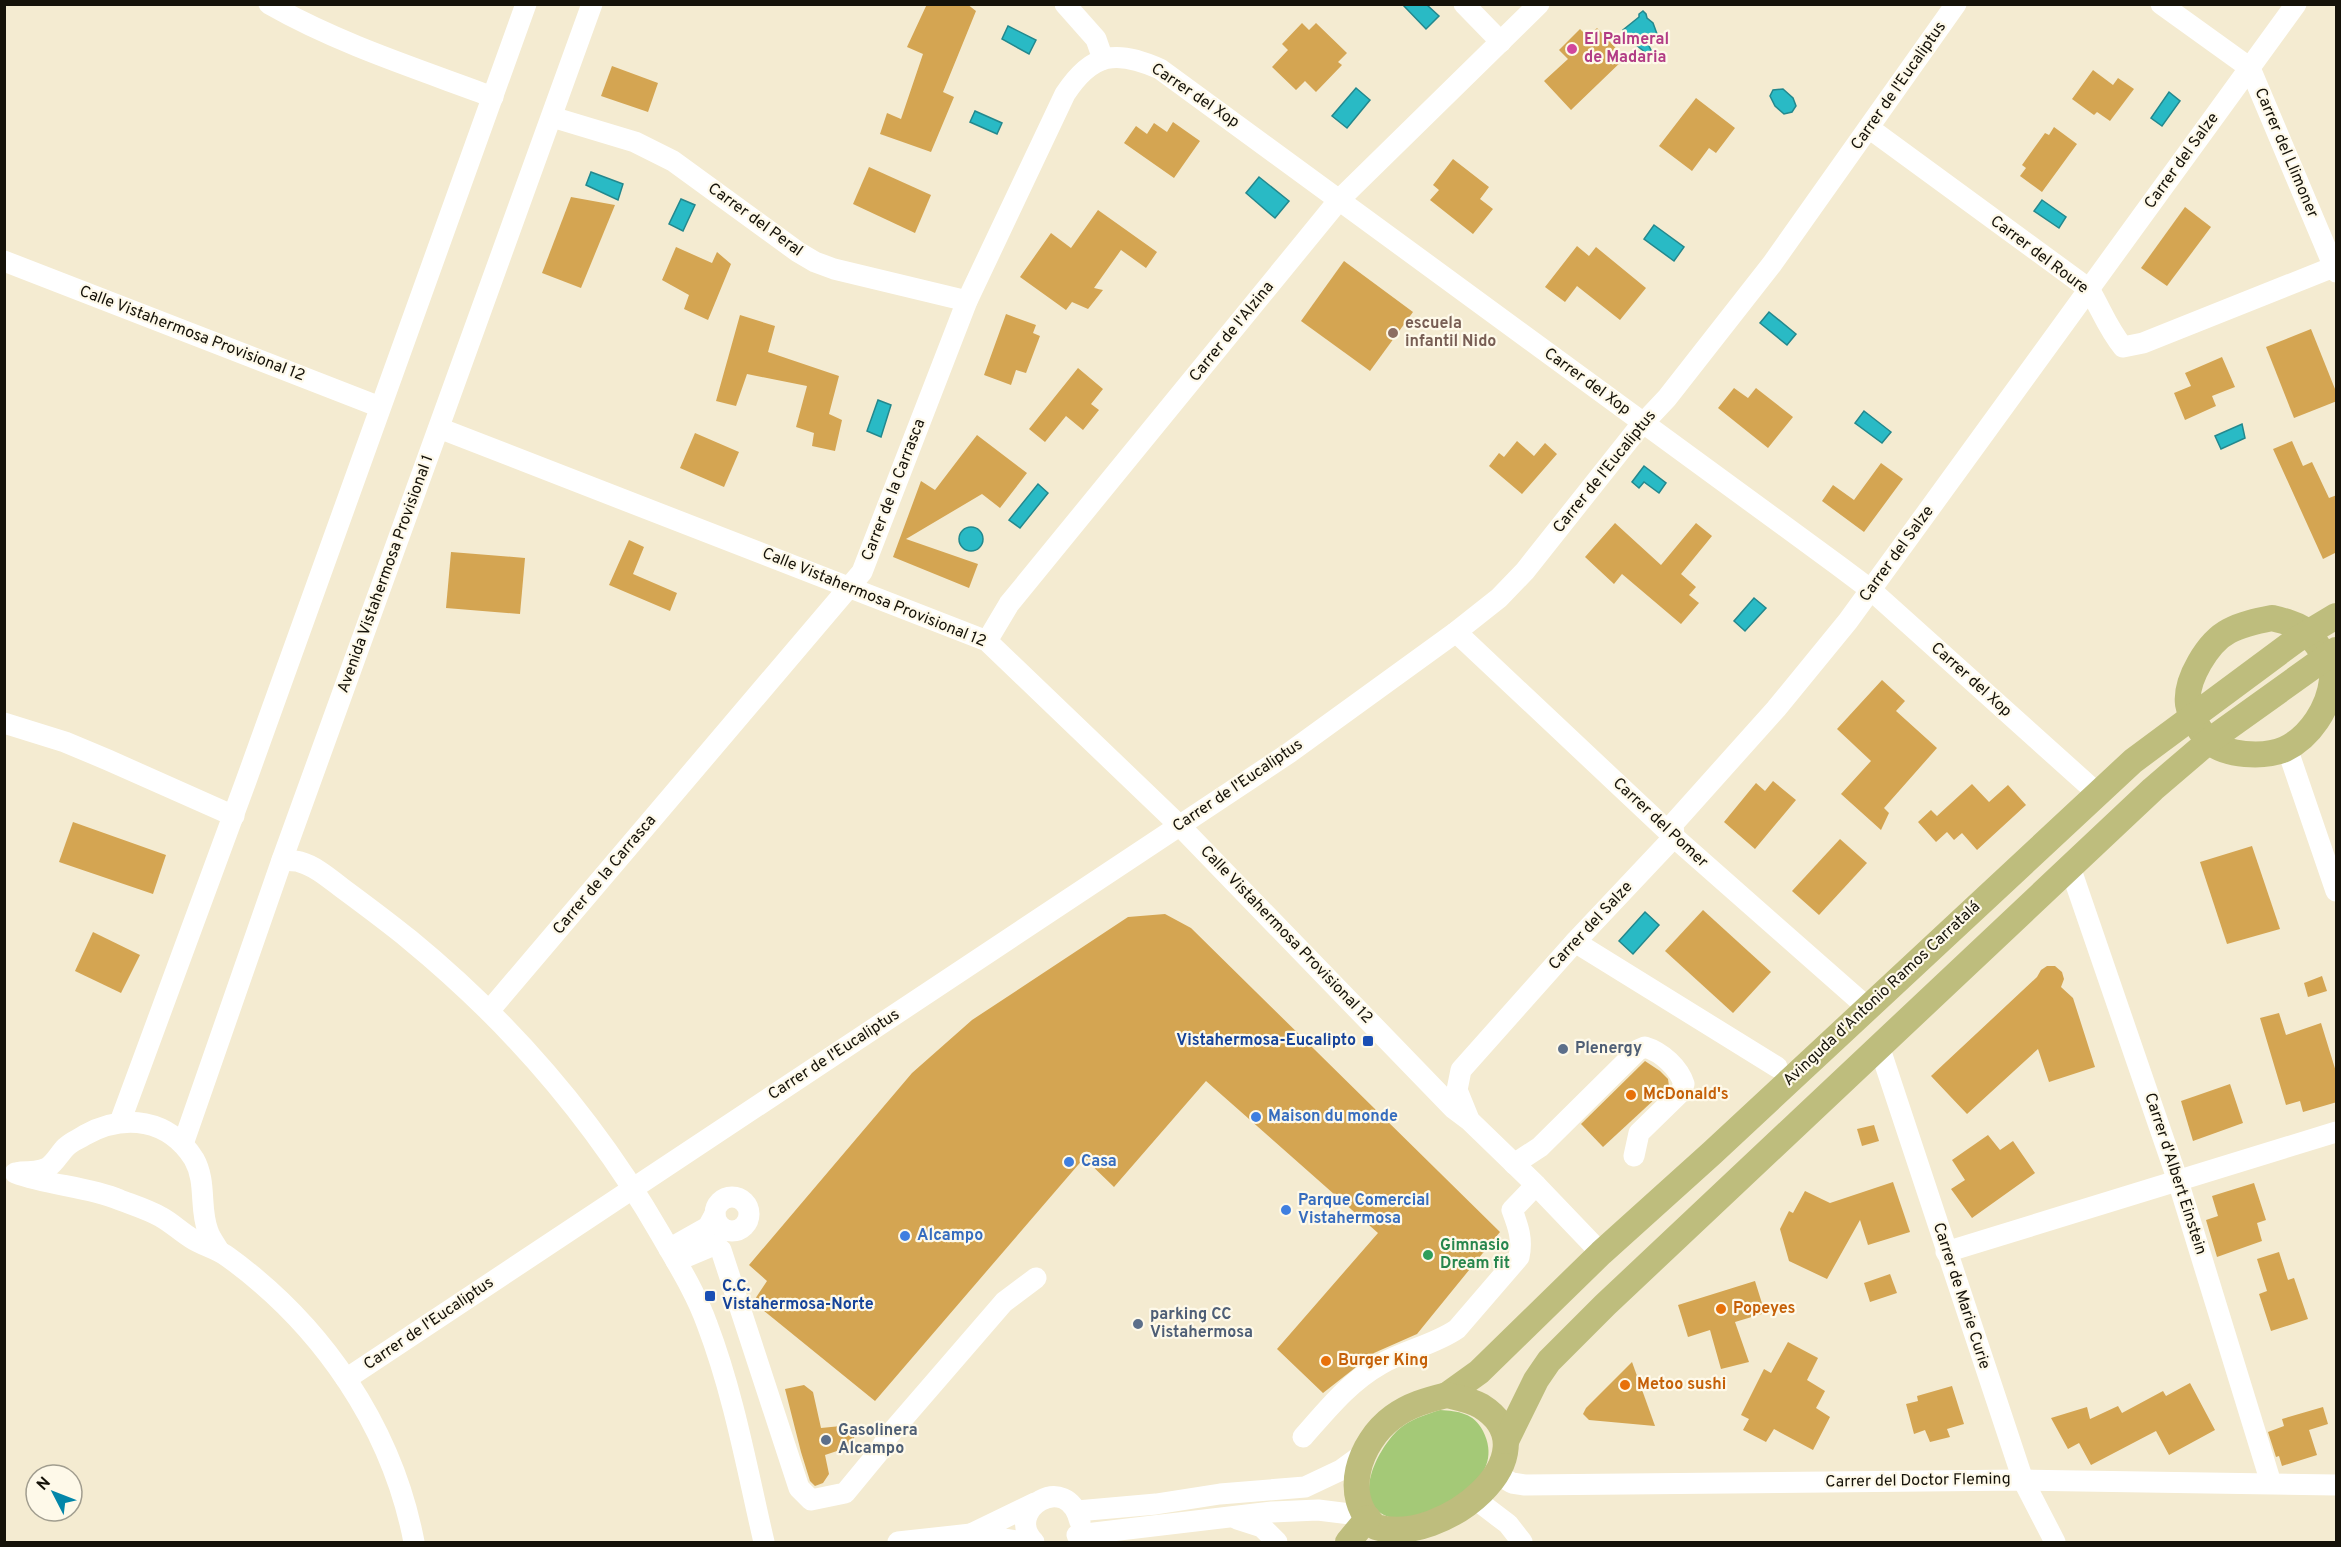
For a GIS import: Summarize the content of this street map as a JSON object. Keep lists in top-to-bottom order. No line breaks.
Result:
{"streets":{"main road":["Avinguda d'Antonio Ramos Carratalá"],"street":["Carrer de l'Eucaliptus","Carrer del Xop","Carrer del Llimoner","Carrer del Salze","Carrer del Peral","Carrer del Roure","Carrer de l'Alzina","Calle Vistahermosa Provisional 12","Carrer de la Carrasca","Avenida Vistahermosa Provisional 1","Carrer del Pomer","Carrer d'Albert Einstein","Carrer de Marie Curie","Carrer del Doctor Fleming"]},"crossings":[["Carrer de l'Eucaliptus","Carrer del Xop"],["Carrer de l'Eucaliptus","Carrer del Roure"],["Carrer de l'Eucaliptus","Calle Vistahermosa Provisional 12"],["Carrer de l'Eucaliptus","Carrer del Pomer"],["Carrer del Xop","Carrer del Salze"],["Carrer del Xop","Carrer de l'Alzina"],["Carrer del Xop","Carrer de la Carrasca"],["Carrer del Xop","Avinguda d'Antonio Ramos Carratalá"],["Carrer del Llimoner","Carrer del Salze"],["Carrer del Llimoner","Carrer del Roure"],["Carrer del Salze","Carrer del Roure"],["Carrer del Salze","Calle Vistahermosa Provisional 12"],["Carrer del Salze","Carrer del Pomer"],["Carrer del Peral","Carrer de la Carrasca"],["Carrer del Peral","Avenida Vistahermosa Provisional 1"],["Carrer de l'Alzina","Calle Vistahermosa Provisional 12"],["Calle Vistahermosa Provisional 12","Carrer de la Carrasca"],["Calle Vistahermosa Provisional 12","Avenida Vistahermosa Provisional 1"],["Calle Vistahermosa Provisional 12","Avinguda d'Antonio Ramos Carratalá"],["Carrer del Pomer","Avinguda d'Antonio Ramos Carratalá"],["Avinguda d'Antonio Ramos Carratalá","Carrer del Doctor Fleming"],["Carrer d'Albert Einstein","Carrer del Doctor Fleming"],["Carrer de Marie Curie","Carrer del Doctor Fleming"]],"places":{"other":["El Palmeral de Madaria","escuela infantil Nido","Plenergy","McDonald's","Maison du monde","Casa","Parque Comercial Vistahermosa","Alcampo","Gimnasio Dream fit","Popeyes","parking CC Vistahermosa","Burger King","Metoo sushi","Gasolinera Alcampo"],"transit":["Vistahermosa-Eucalipto","C.C. Vistahermosa-Norte"]},"north":"top left"}
